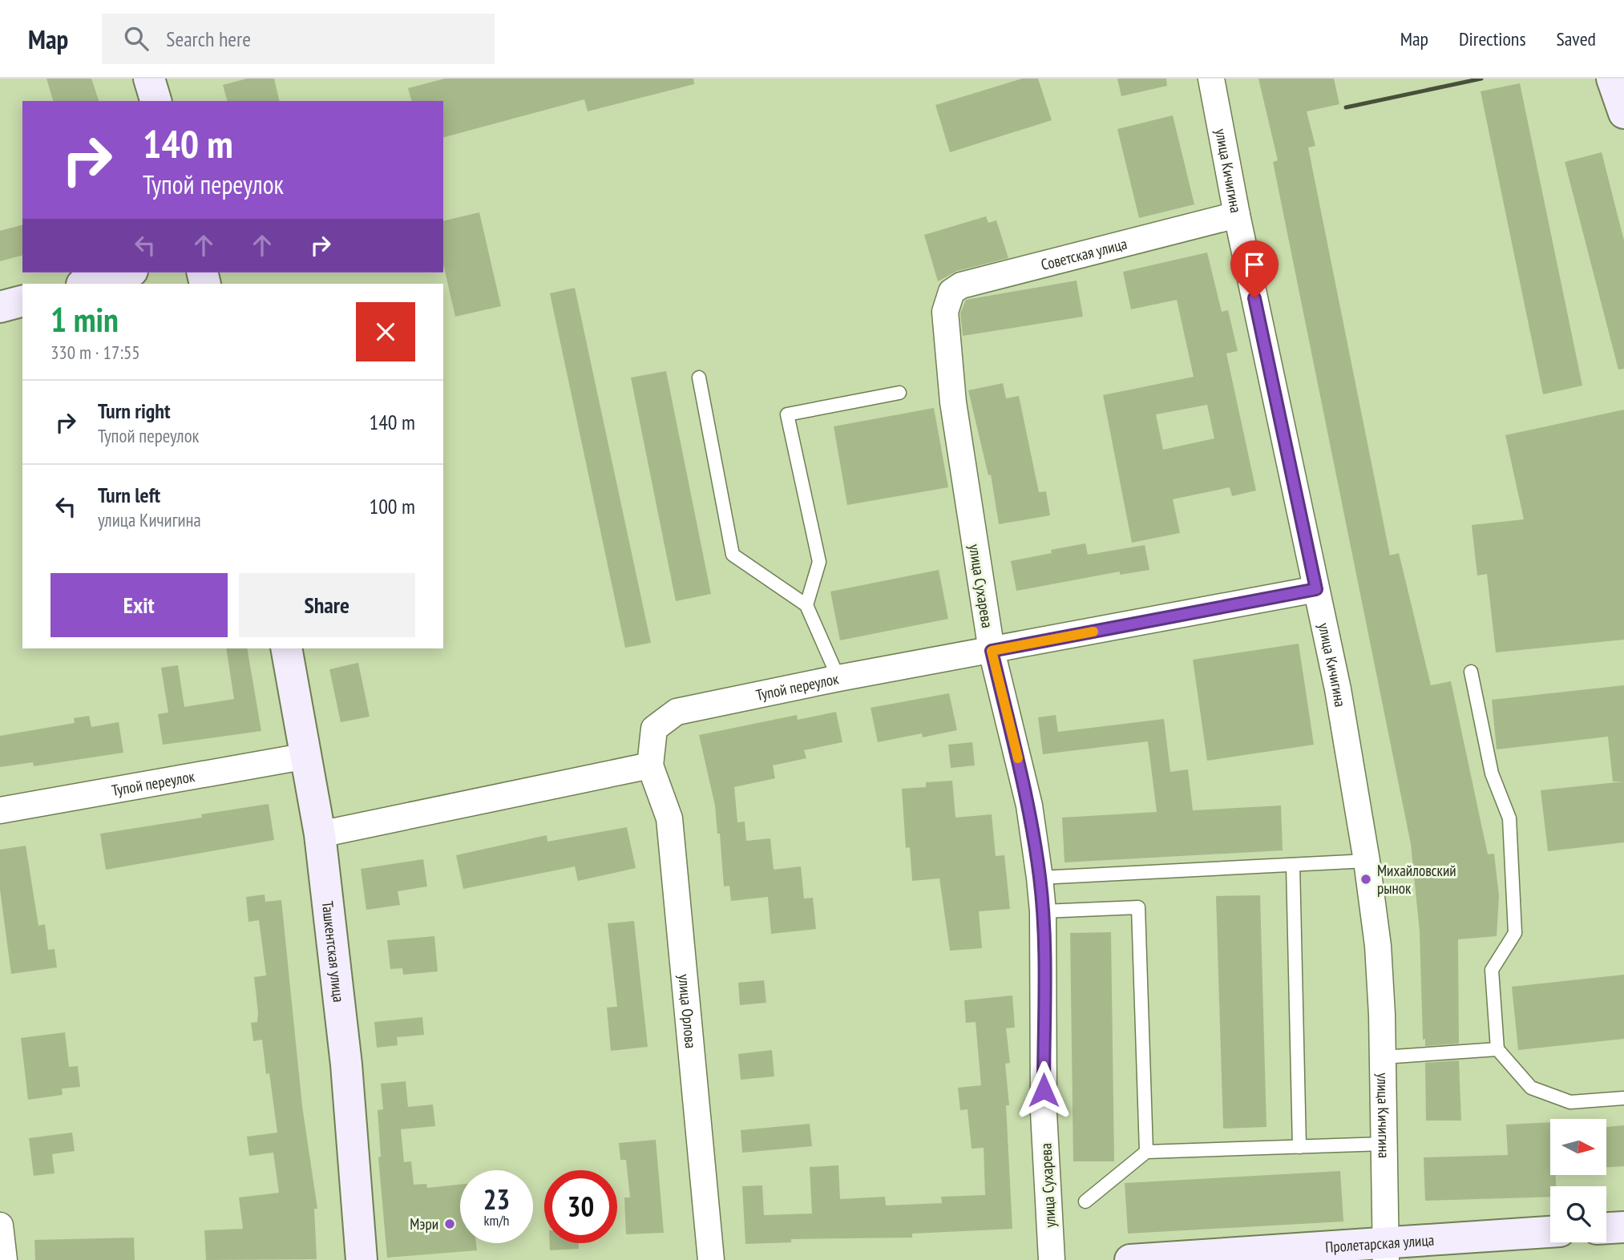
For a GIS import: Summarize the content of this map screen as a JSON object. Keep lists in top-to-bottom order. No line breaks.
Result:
{"streets":{"street":["улица Кичигина","Советская улица","улица Сухарева","Тупой переулок","Ташкентская улица","улица Орлова","Пролетарская улица"]},"crossings":[["улица Кичигина","Советская улица"],["улица Кичигина","Тупой переулок"],["улица Кичигина","Пролетарская улица"],["Советская улица","улица Сухарева"],["улица Сухарева","Тупой переулок"],["Тупой переулок","Ташкентская улица"],["Тупой переулок","улица Орлова"]],"places":["Михайловский рынок","Мэри"],"north":"right","page":{"header":"Map","search":"Search here","nav":["Map","Directions","Saved"],"turn":["140 m","Тупой переулок"],"heading":["1 min","330 m · 17:55"],"list":[{"name":"Turn right","note":"Тупой переулок","value":"140 m"},{"name":"Turn left","note":"улица Кичигина","value":"100 m"}],"buttons":["Exit","Share"],"speed":"23 km/h","limit":"30"}}
